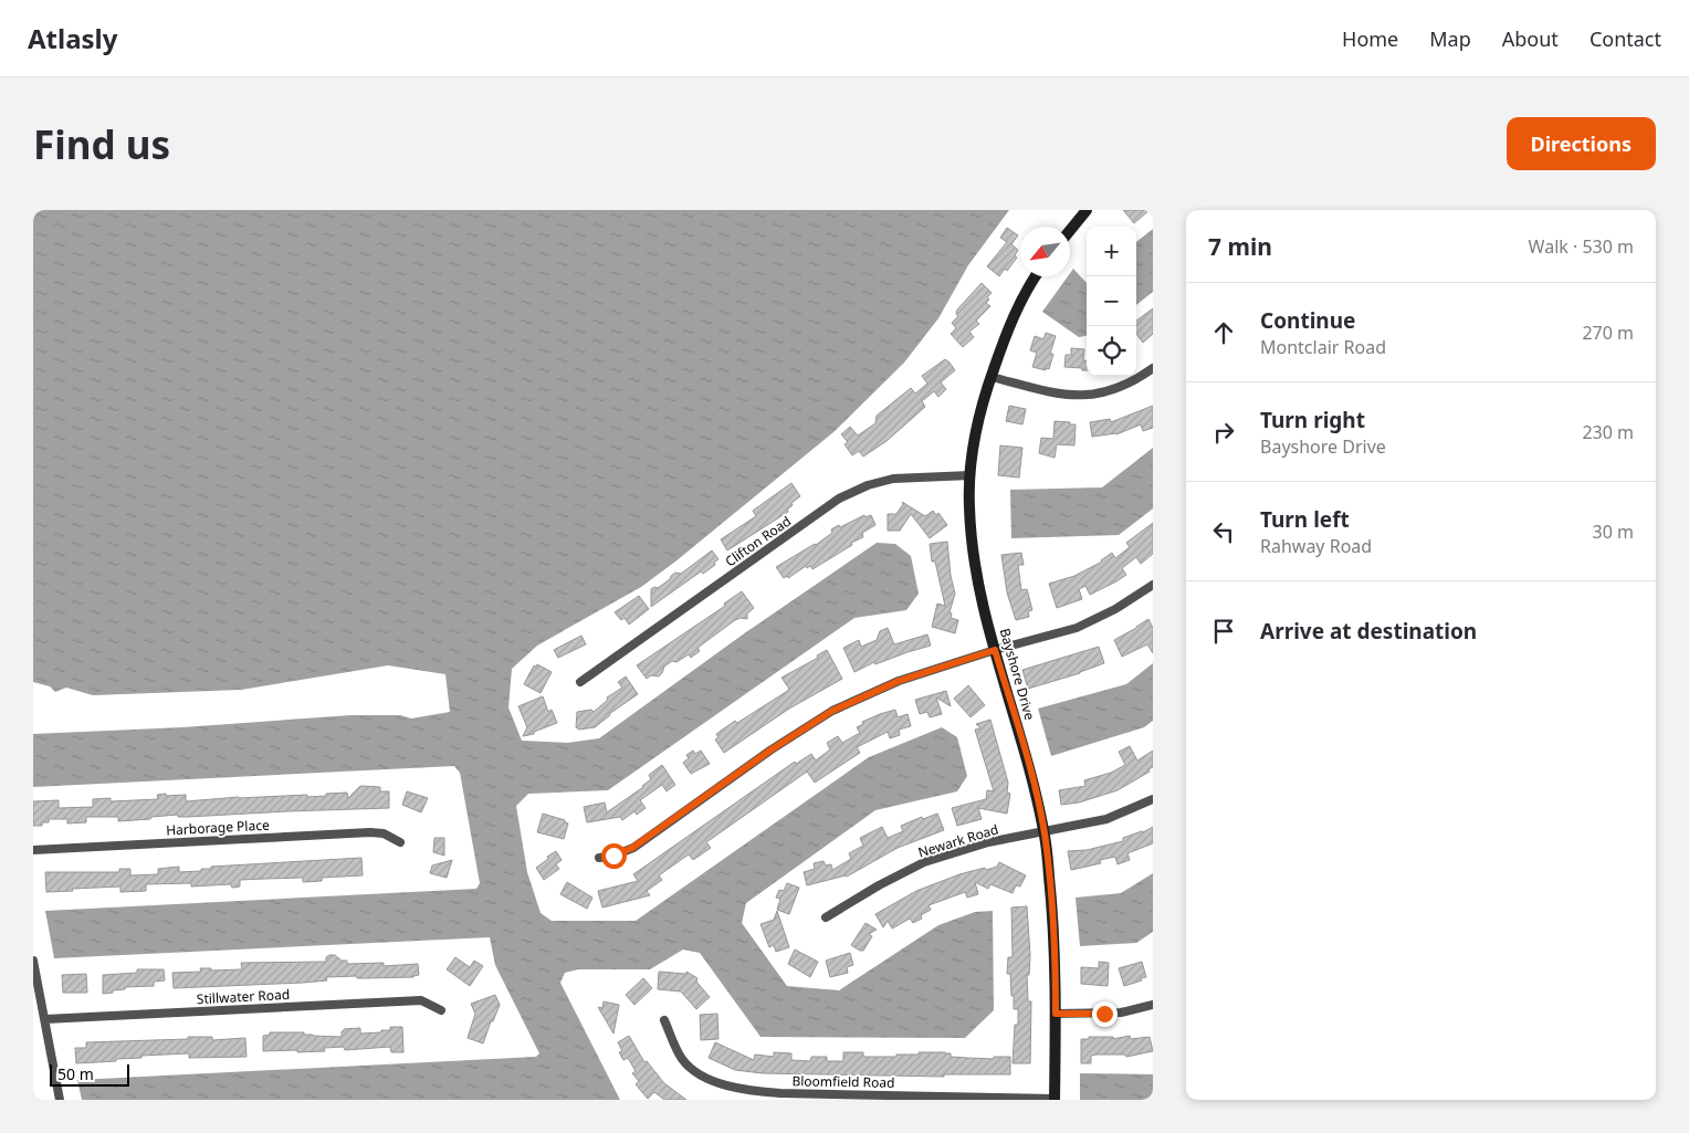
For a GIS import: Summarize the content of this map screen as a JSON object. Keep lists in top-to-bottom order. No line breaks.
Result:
{"streets":{"street":["Clifton Road","Bayshore Drive","Harborage Place","Newark Road","Stillwater Road","Bloomfield Road"]},"crossings":[["Clifton Road","Bayshore Drive"],["Bayshore Drive","Newark Road"],["Bayshore Drive","Bloomfield Road"]],"scale_bar":"50 m","north":"bottom left","page":{"header":"Atlasly","nav":["Home","Map","About","Contact"],"buttons":"Directions","title":"Find us","heading":["7 min","Walk · 530 m"],"map_buttons":["+","−"],"list":[["Continue","Montclair Road","270 m"],["Turn right","Bayshore Drive","230 m"],["Turn left","Rahway Road","30 m"],"Arrive at destination"],"scale":"50 m"}}
